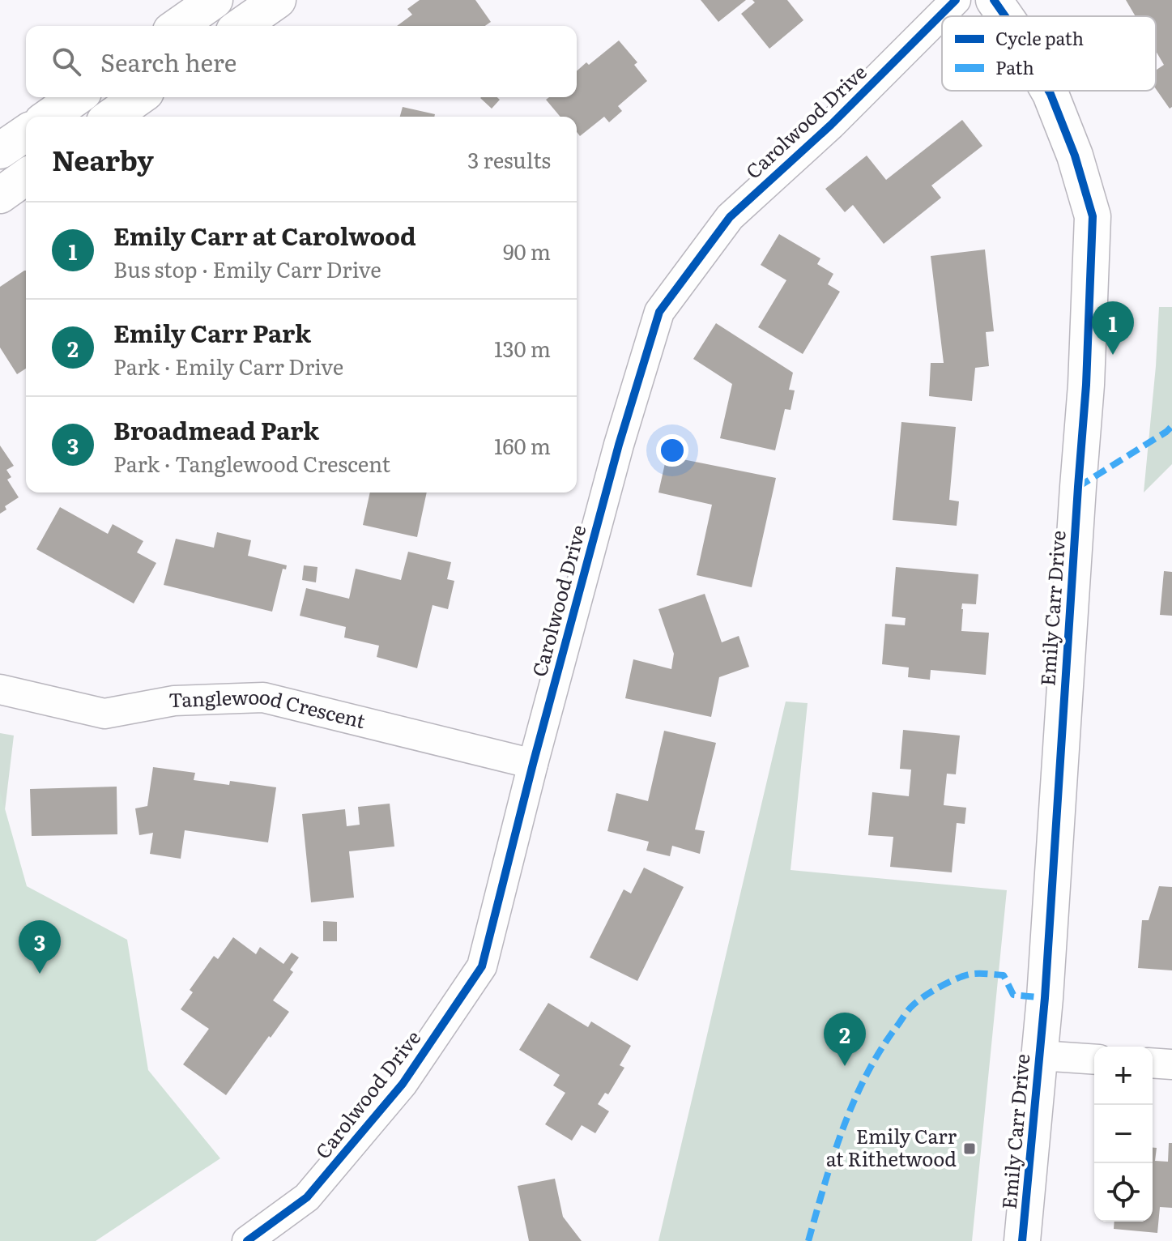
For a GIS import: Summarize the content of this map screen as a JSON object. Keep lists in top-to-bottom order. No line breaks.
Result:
{"streets":{"street":["Carolwood Drive","Emily Carr Drive","Tanglewood Crescent"]},"crossings":[["Carolwood Drive","Tanglewood Crescent"]],"places":{"transit":["Emily Carr at Rithetwood"]},"legend":["Cycle path","Path"],"page":{"search":"Search here","heading":["Nearby","3 results"],"list":[{"mark":"1","name":"Emily Carr at Carolwood","note":"Bus stop · Emily Carr Drive","value":"90 m"},{"mark":"2","name":"Emily Carr Park","note":"Park · Emily Carr Drive","value":"130 m"},{"mark":"3","name":"Broadmead Park","note":"Park · Tanglewood Crescent","value":"160 m"}],"pins":["1","3","2"],"map_buttons":["+","−"]}}
